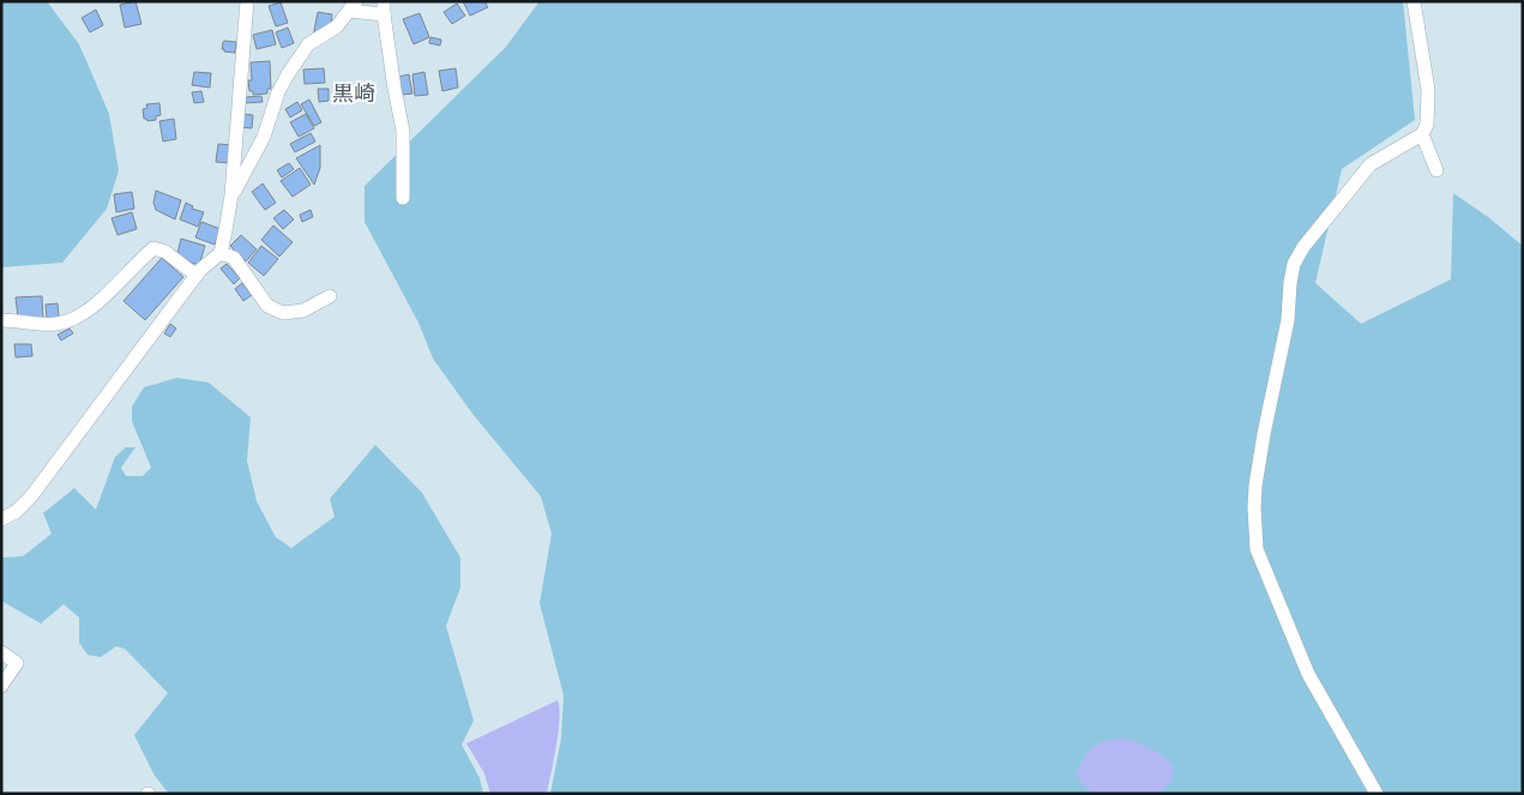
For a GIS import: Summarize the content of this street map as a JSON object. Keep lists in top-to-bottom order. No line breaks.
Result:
{"districts":["黒崎"]}
